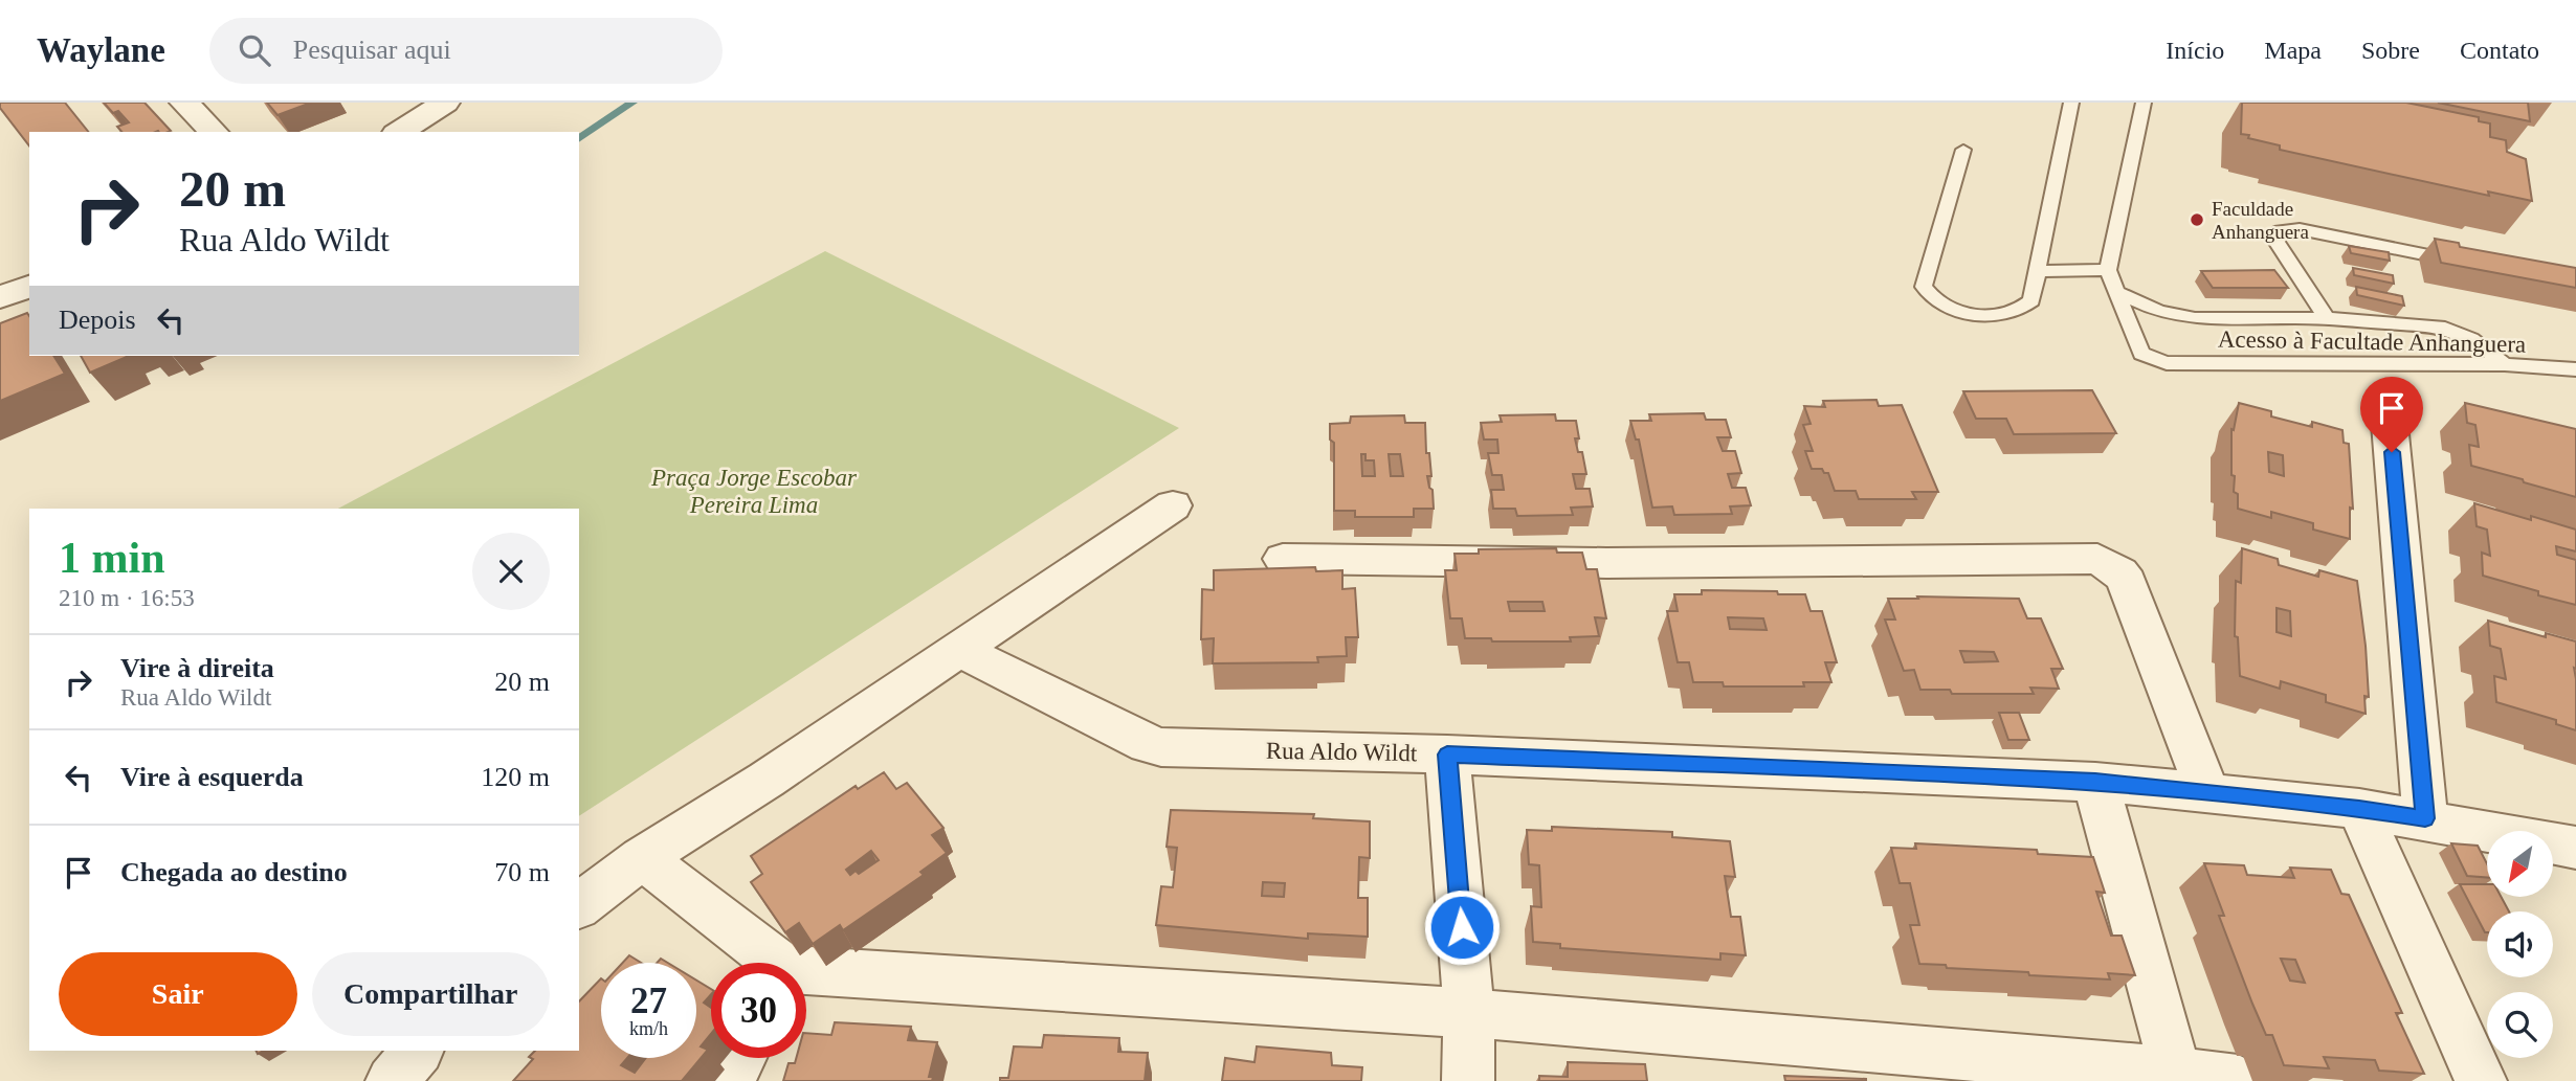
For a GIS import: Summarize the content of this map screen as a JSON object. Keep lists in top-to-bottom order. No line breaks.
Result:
{"streets":{"street":["Rua Aldo Wildt"],"lane":["Acesso à Facultade Anhanguera"]},"parks":["Praça Jorge Escobar Pereira Lima"],"places":["Faculdade Anhanguera"],"north":"bottom left","page":{"header":"Waylane","search":"Pesquisar aqui","nav":["Início","Mapa","Sobre","Contato"],"turn":["20 m","Rua Aldo Wildt"],"then":"Depois","heading":["1 min","210 m · 16:53"],"list":[{"name":"Vire à direita","note":"Rua Aldo Wildt","value":"20 m"},{"name":"Vire à esquerda","value":"120 m"},{"name":"Chegada ao destino","value":"70 m"}],"buttons":["Sair","Compartilhar"],"speed":"27 km/h","limit":"30"}}
